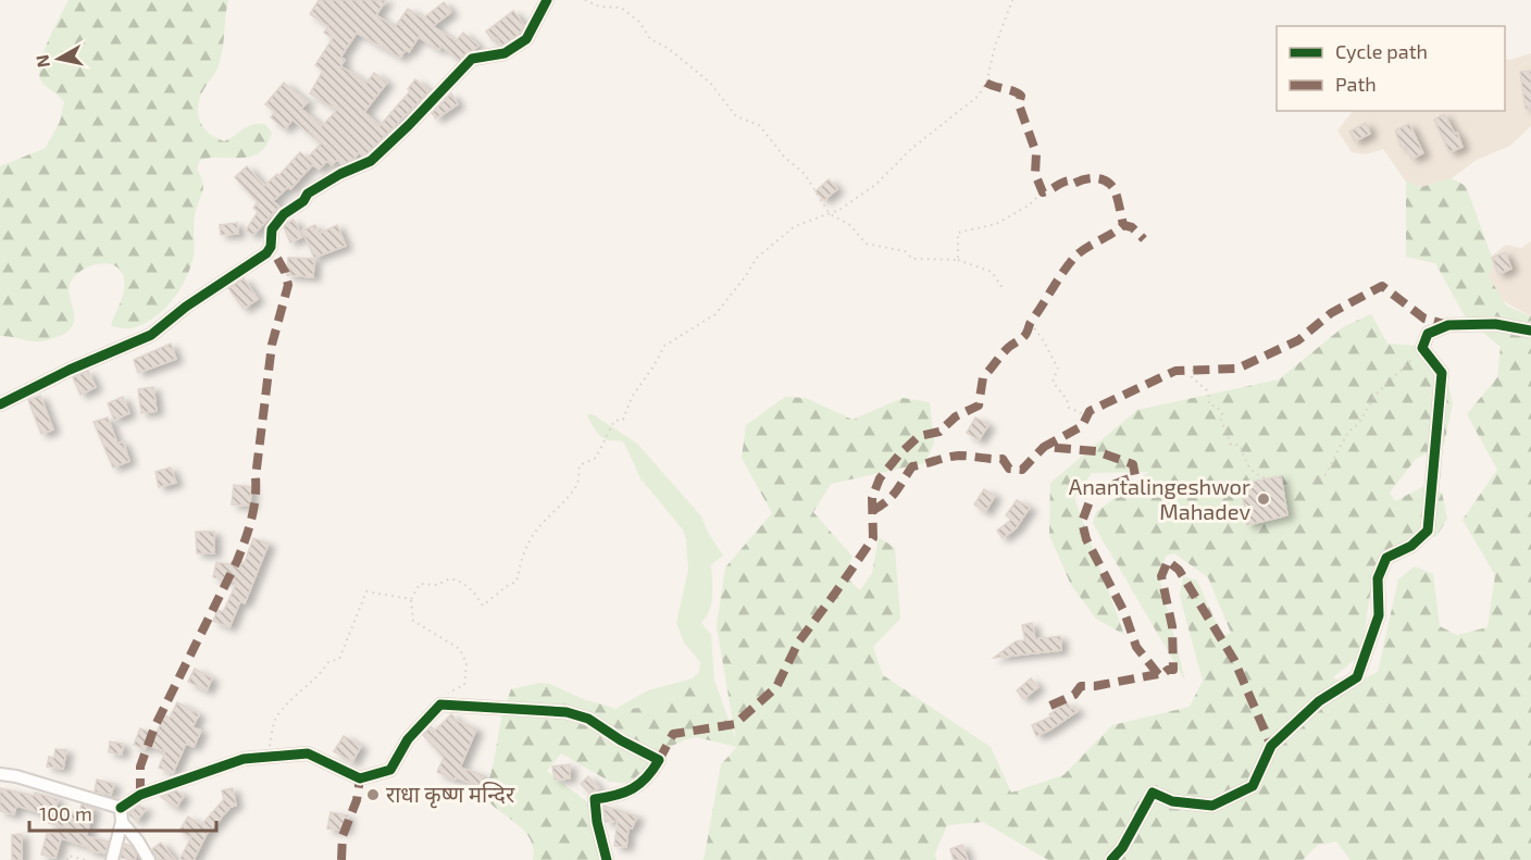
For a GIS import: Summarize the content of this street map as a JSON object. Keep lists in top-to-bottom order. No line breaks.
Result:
{"places":["Anantalingeshwor Mahadev","राधा कृष्ण मन्दिर"],"legend":["Cycle path","Path"],"scale_bar":"100 m","north":"left"}
